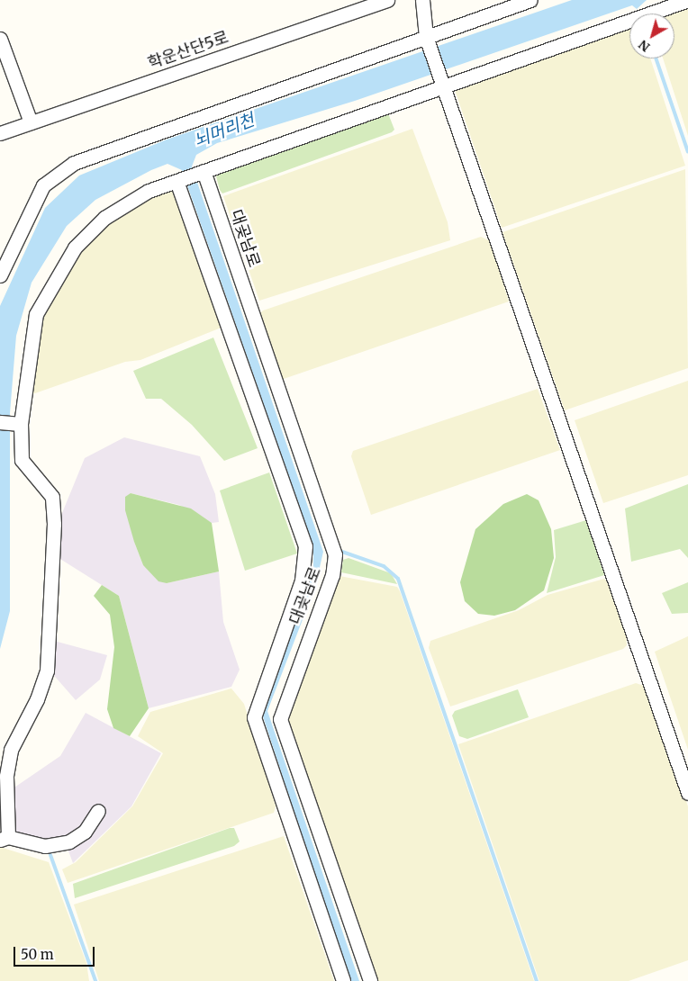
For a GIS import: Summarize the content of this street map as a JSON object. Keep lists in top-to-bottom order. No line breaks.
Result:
{"streets":{"street":["학운산단5로","대곶남로"]},"water":["뇌머리천"],"scale_bar":"50 m","north":"bottom left"}
